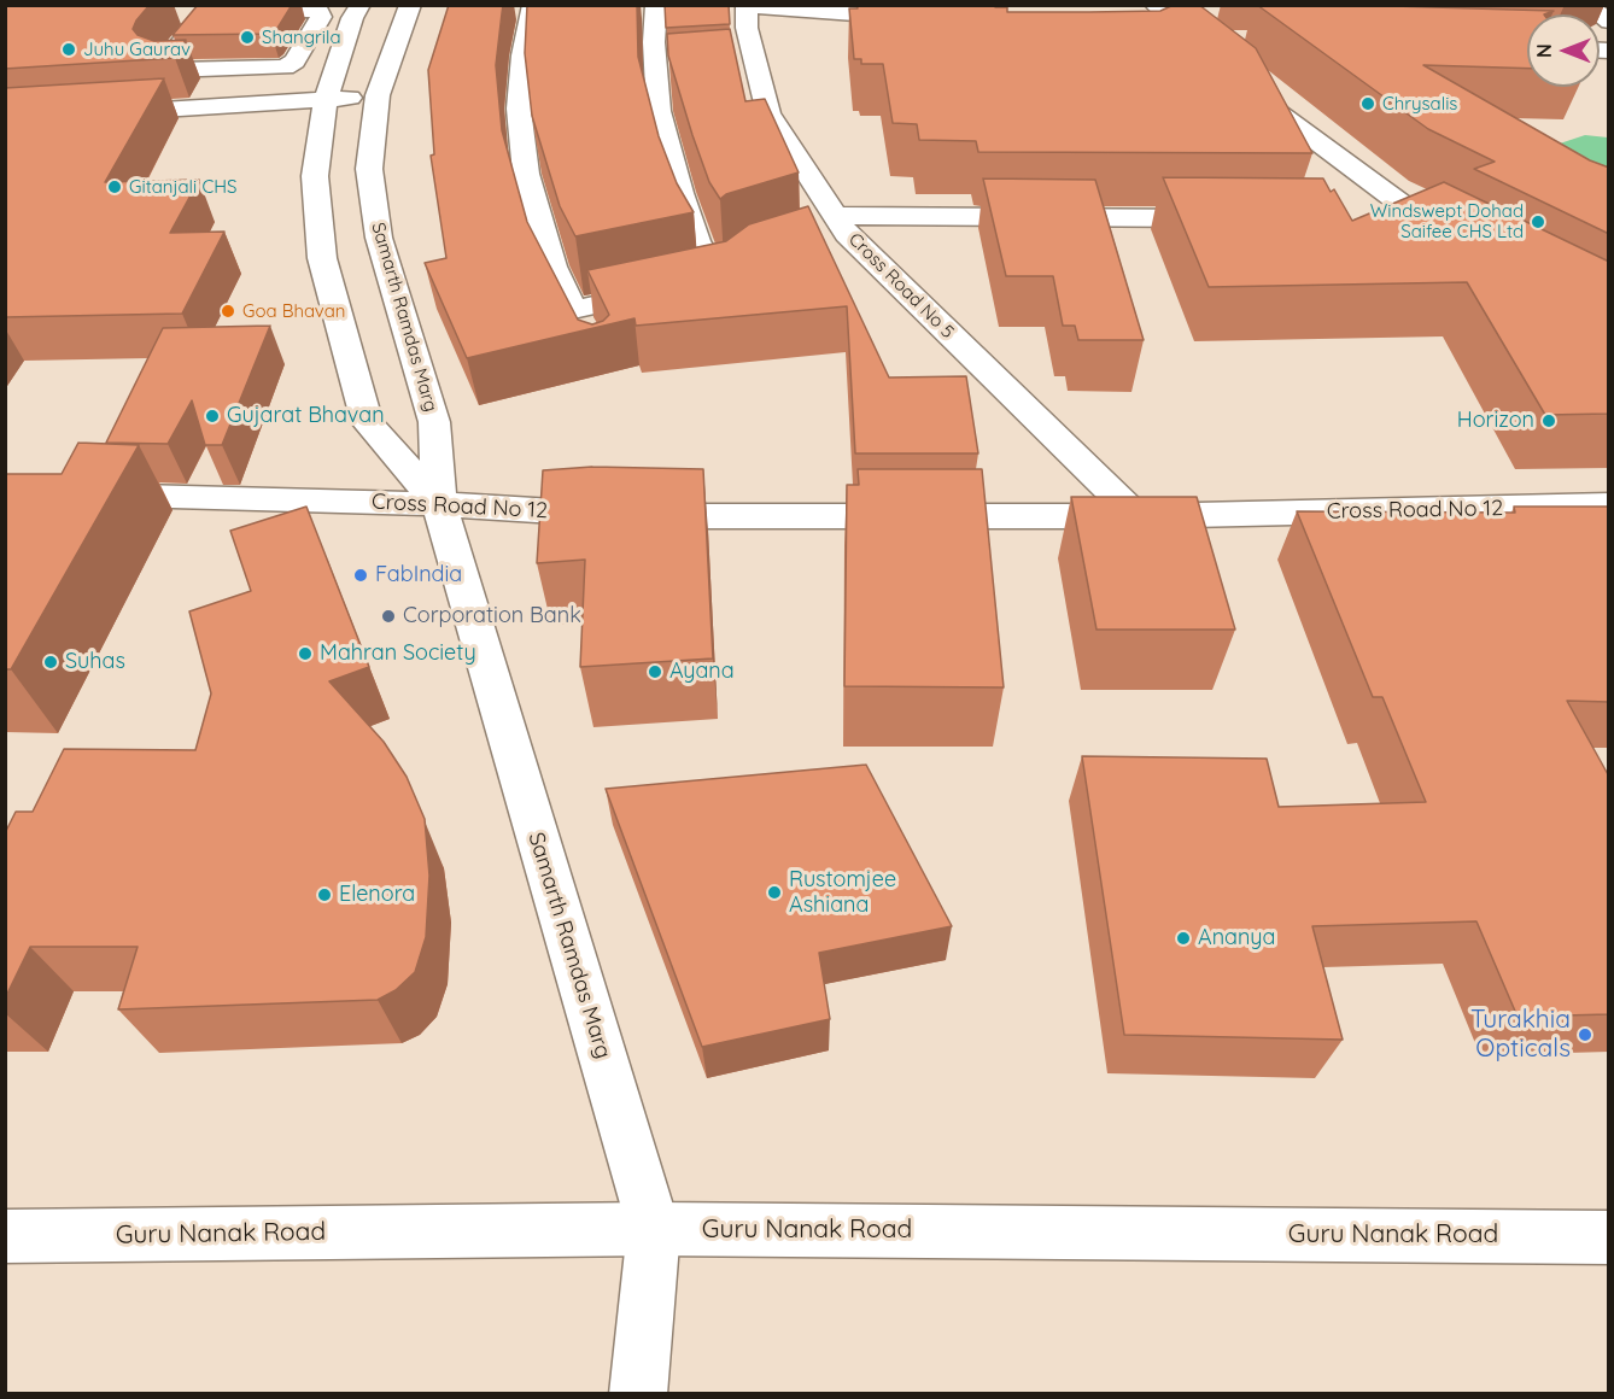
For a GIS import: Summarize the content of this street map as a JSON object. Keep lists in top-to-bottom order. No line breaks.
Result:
{"streets":{"street":["Cross Road No 5","Samarth Ramdas Marg","Cross Road No 12","Guru Nanak Road"]},"crossings":[["Cross Road No 5","Cross Road No 12"],["Samarth Ramdas Marg","Cross Road No 12"],["Samarth Ramdas Marg","Guru Nanak Road"]],"places":["Shangrila","Juhu Gaurav","Chrysalis","Gitanjali CHS","Windswept Dohad Saifee CHS Ltd","Goa Bhavan","Gujarat Bhavan","Horizon","FabIndia","Corporation Bank","Mahran Society","Suhas","Ayana","Rustomjee Ashiana","Elenora","Ananya","Turakhia Opticals"],"north":"left"}
